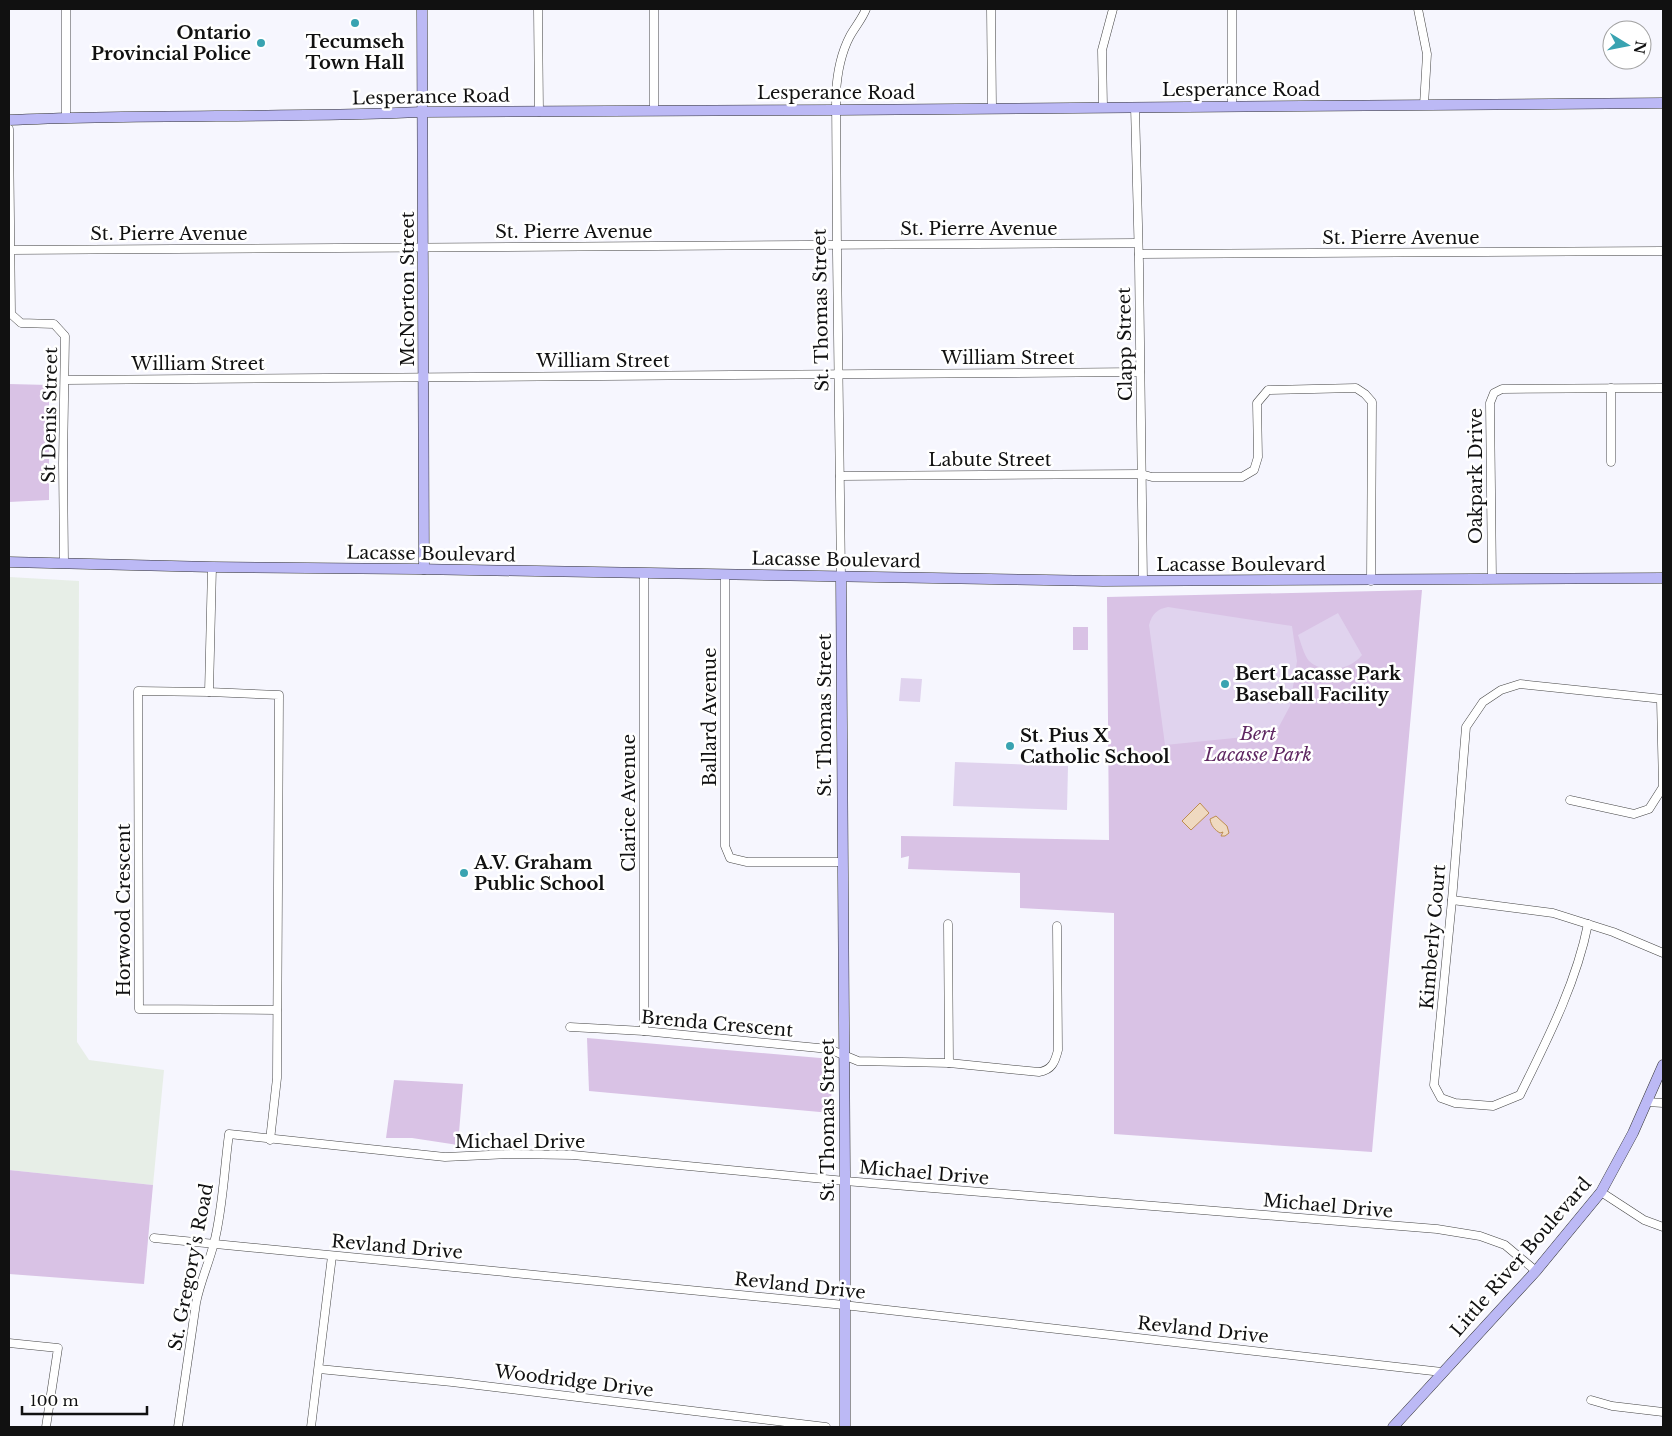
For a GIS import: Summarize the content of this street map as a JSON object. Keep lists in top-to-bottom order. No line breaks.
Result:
{"streets":{"street":["Lesperance Road","St. Pierre Avenue","McNorton Street","St. Thomas Street","Clapp Street","William Street","St Denis Street","Labute Street","Oakpark Drive","Lacasse Boulevard","Ballard Avenue","Clarice Avenue","Horwood Crescent","Kimberly Court","Brenda Crescent","Michael Drive","Revland Drive","Little River Boulevard","St. Gregory's Road","Woodridge Drive"]},"crossings":[["Lesperance Road","McNorton Street"],["Lesperance Road","St. Thomas Street"],["Lesperance Road","Clapp Street"],["St. Pierre Avenue","McNorton Street"],["St. Pierre Avenue","St. Thomas Street"],["St. Pierre Avenue","Clapp Street"],["St. Pierre Avenue","St Denis Street"],["McNorton Street","William Street"],["McNorton Street","Lacasse Boulevard"],["St. Thomas Street","William Street"],["St. Thomas Street","Labute Street"],["St. Thomas Street","Lacasse Boulevard"],["St. Thomas Street","Ballard Avenue"],["St. Thomas Street","Brenda Crescent"],["St. Thomas Street","Michael Drive"],["St. Thomas Street","Revland Drive"],["Clapp Street","William Street"],["Clapp Street","Labute Street"],["Clapp Street","Lacasse Boulevard"],["William Street","St Denis Street"],["St Denis Street","Lacasse Boulevard"],["Labute Street","Lacasse Boulevard"],["Oakpark Drive","Lacasse Boulevard"],["Lacasse Boulevard","Ballard Avenue"],["Lacasse Boulevard","Clarice Avenue"],["Clarice Avenue","Brenda Crescent"],["Michael Drive","Little River Boulevard"],["Michael Drive","St. Gregory's Road"],["Revland Drive","Little River Boulevard"],["Revland Drive","St. Gregory's Road"]],"parks":["Bert Lacasse Park"],"places":["Tecumseh Town Hall","Ontario Provincial Police","Bert Lacasse Park Baseball Facility","St. Pius X Catholic School","A.V. Graham Public School"],"scale_bar":"100 m","north":"right"}
